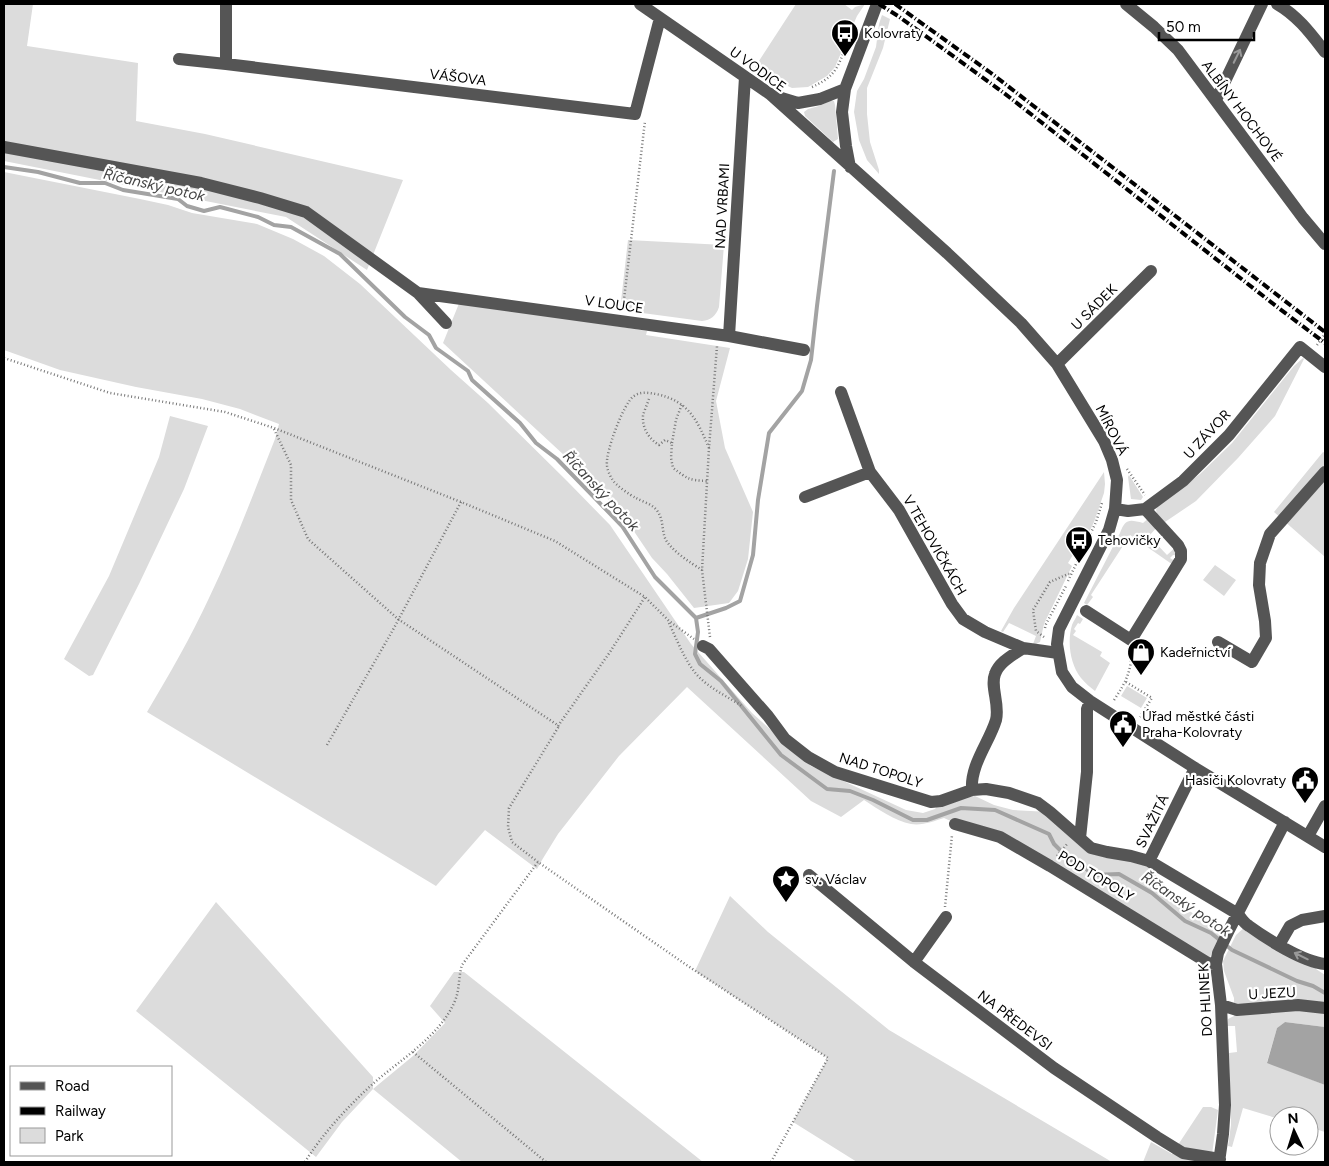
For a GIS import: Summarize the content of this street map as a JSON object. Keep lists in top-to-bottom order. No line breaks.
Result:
{"streets":{"street":["U VODICE","VÁŠOVA","ALBÍNY HOCHOVÉ","NAD VRBAMI","V LOUCE","U SÁDEK","MÍROVÁ","U ZÁVOR","V TEHOVIČKÁCH","NAD TOPOLY","SVAŽITÁ","POD TOPOLY","U JEZU","DO HLINEK","NA PŘEDEVSI"]},"crossings":[["U VODICE","NAD VRBAMI"],["U VODICE","MÍROVÁ"],["NAD VRBAMI","V LOUCE"],["U SÁDEK","MÍROVÁ"],["MÍROVÁ","V TEHOVIČKÁCH"],["MÍROVÁ","SVAŽITÁ"],["MÍROVÁ","DO HLINEK"],["NAD TOPOLY","SVAŽITÁ"],["NAD TOPOLY","DO HLINEK"],["POD TOPOLY","DO HLINEK"],["U JEZU","DO HLINEK"],["DO HLINEK","NA PŘEDEVSI"]],"water":["Říčanský potok"],"places":{"bus stop":["Kolovraty","Tehovičky"],"shop":["Kadeřnictví"],"public building":["Úřad městké části Praha-Kolovraty","Hasiči Kolovraty"],"place":["sv. Václav"]},"legend":["Road","Railway","Park"],"scale_bar":"50 m","north":"top"}
